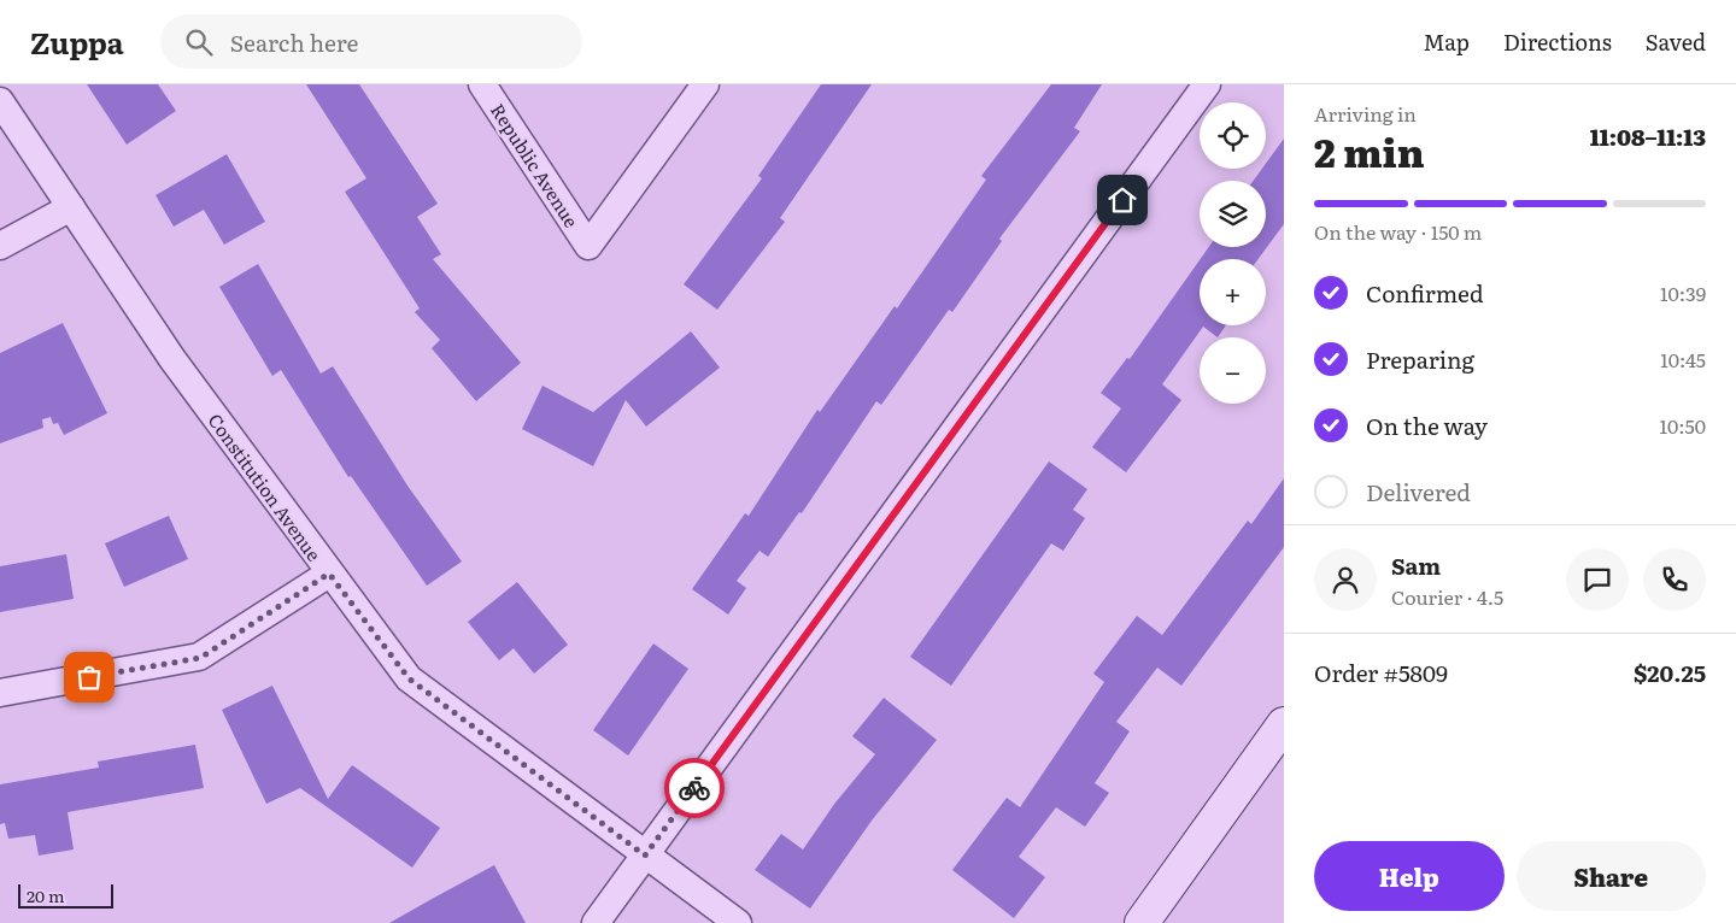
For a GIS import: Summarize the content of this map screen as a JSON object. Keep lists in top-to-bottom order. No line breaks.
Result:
{"streets":{"street":["Republic Avenue","Constitution Avenue"]},"scale_bar":"20 m","page":{"header":"Zuppa","search":"Search here","nav":["Map","Directions","Saved"],"heading":["2 min","Arriving in","11:08–11:13"],"panel":["Sam","Courier · 4.5","Order #5809","$20.25"],"map_buttons":["+","−"],"bar":"On the way · 150 m","list":[["Confirmed","10:39"],["Preparing","10:45"],["On the way","10:50"],"Delivered"],"buttons":["Help","Share"],"scale":"20 m"}}
